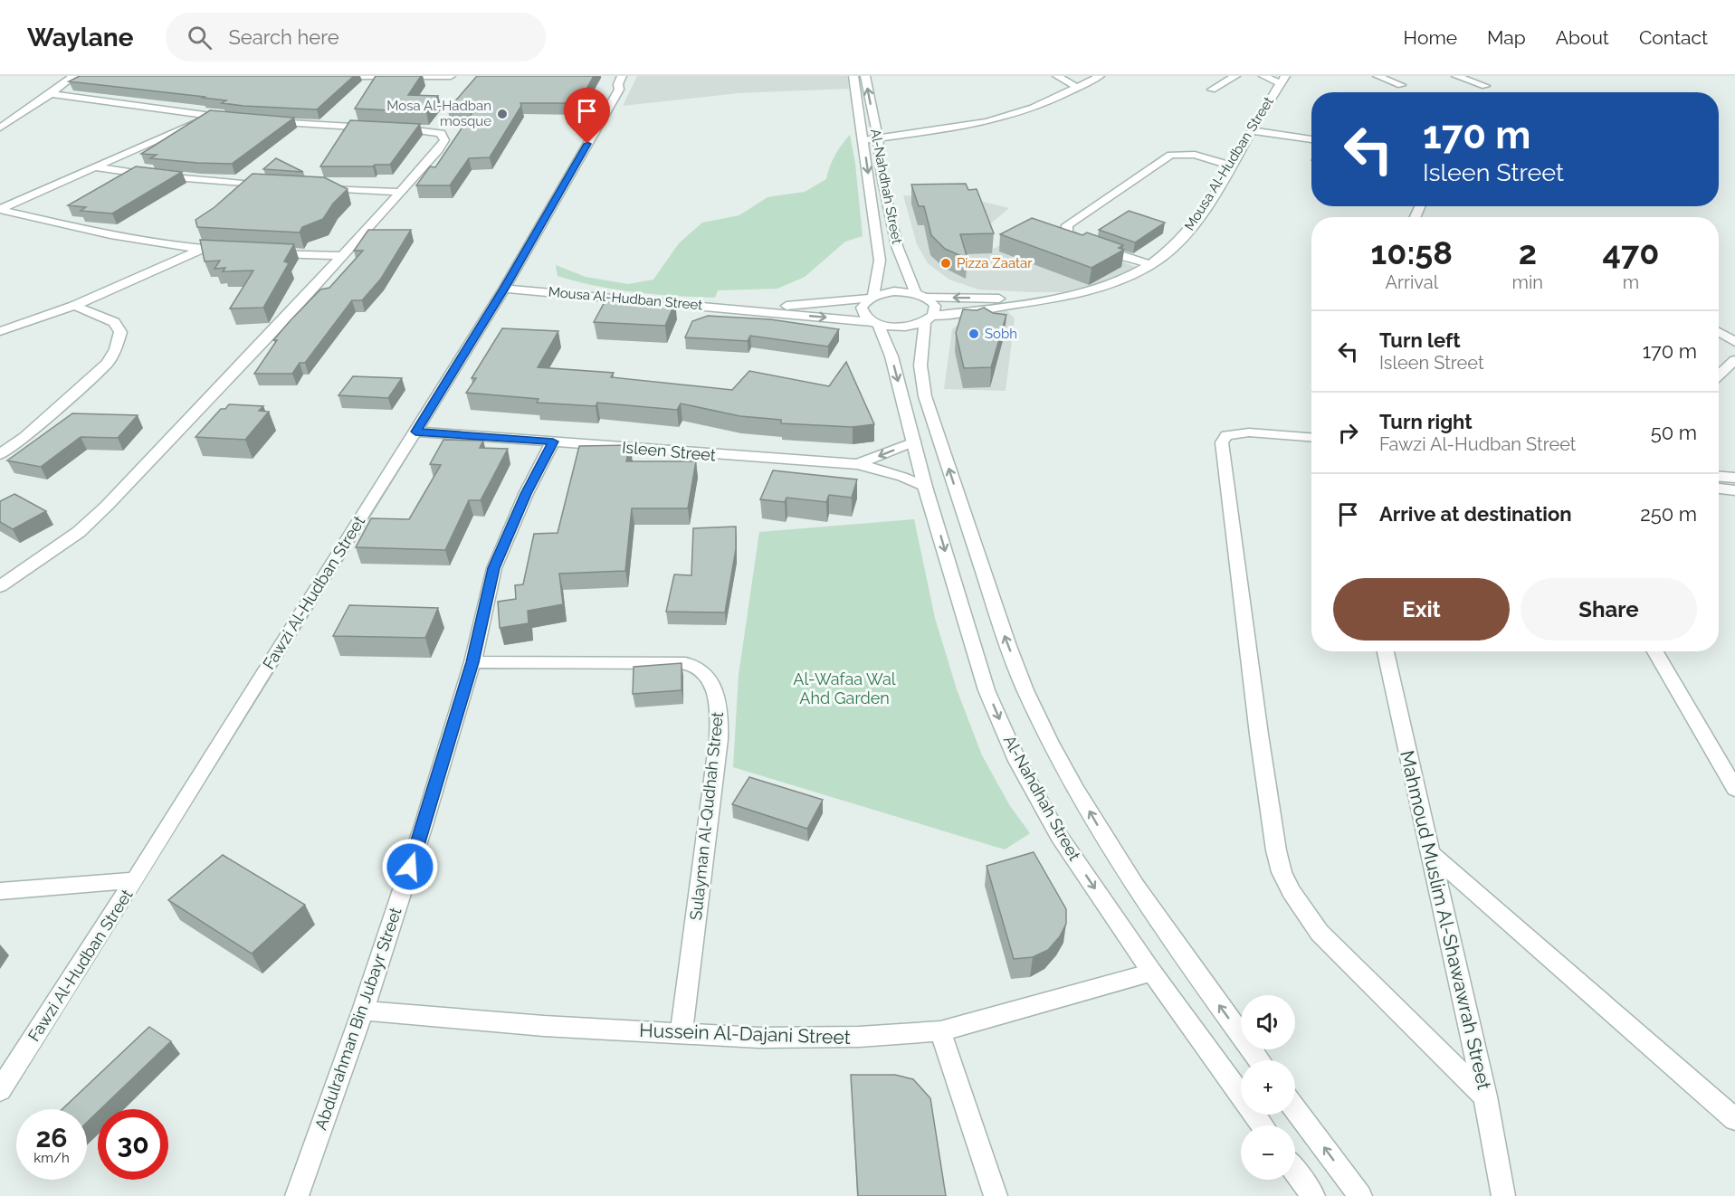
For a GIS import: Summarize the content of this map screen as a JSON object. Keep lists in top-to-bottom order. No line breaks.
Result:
{"streets":{"street":["Mousa Al-Hudban Street","Al-Nahdhah Street","Isleen Street","Fawzi Al-Hudban Street","Sulayman Al-Qudhah Street","Mahmoud Muslim Al-Shawawrah Street","Abdulrahman Bin Jubayr Street","Hussein Al-Dajani Street"]},"crossings":[["Mousa Al-Hudban Street","Al-Nahdhah Street"],["Mousa Al-Hudban Street","Fawzi Al-Hudban Street"],["Al-Nahdhah Street","Isleen Street"],["Al-Nahdhah Street","Hussein Al-Dajani Street"],["Isleen Street","Fawzi Al-Hudban Street"],["Isleen Street","Abdulrahman Bin Jubayr Street"],["Sulayman Al-Qudhah Street","Abdulrahman Bin Jubayr Street"],["Sulayman Al-Qudhah Street","Hussein Al-Dajani Street"],["Abdulrahman Bin Jubayr Street","Hussein Al-Dajani Street"]],"parks":["Al-Wafaa Wal Ahd Garden"],"places":["Mosa Al-Hadban mosque","Pizza Zaatar","Sobh"],"page":{"header":"Waylane","search":"Search here","nav":["Home","Map","About","Contact"],"turn":["170 m","Isleen Street"],"eta":["10:58","Arrival","2","min","470","m"],"list":[{"name":"Turn left","note":"Isleen Street","value":"170 m"},{"name":"Turn right","note":"Fawzi Al-Hudban Street","value":"50 m"},{"name":"Arrive at destination","value":"250 m"}],"buttons":["Exit","Share"],"map_buttons":["+","−"],"speed":"26 km/h","limit":"30"}}
